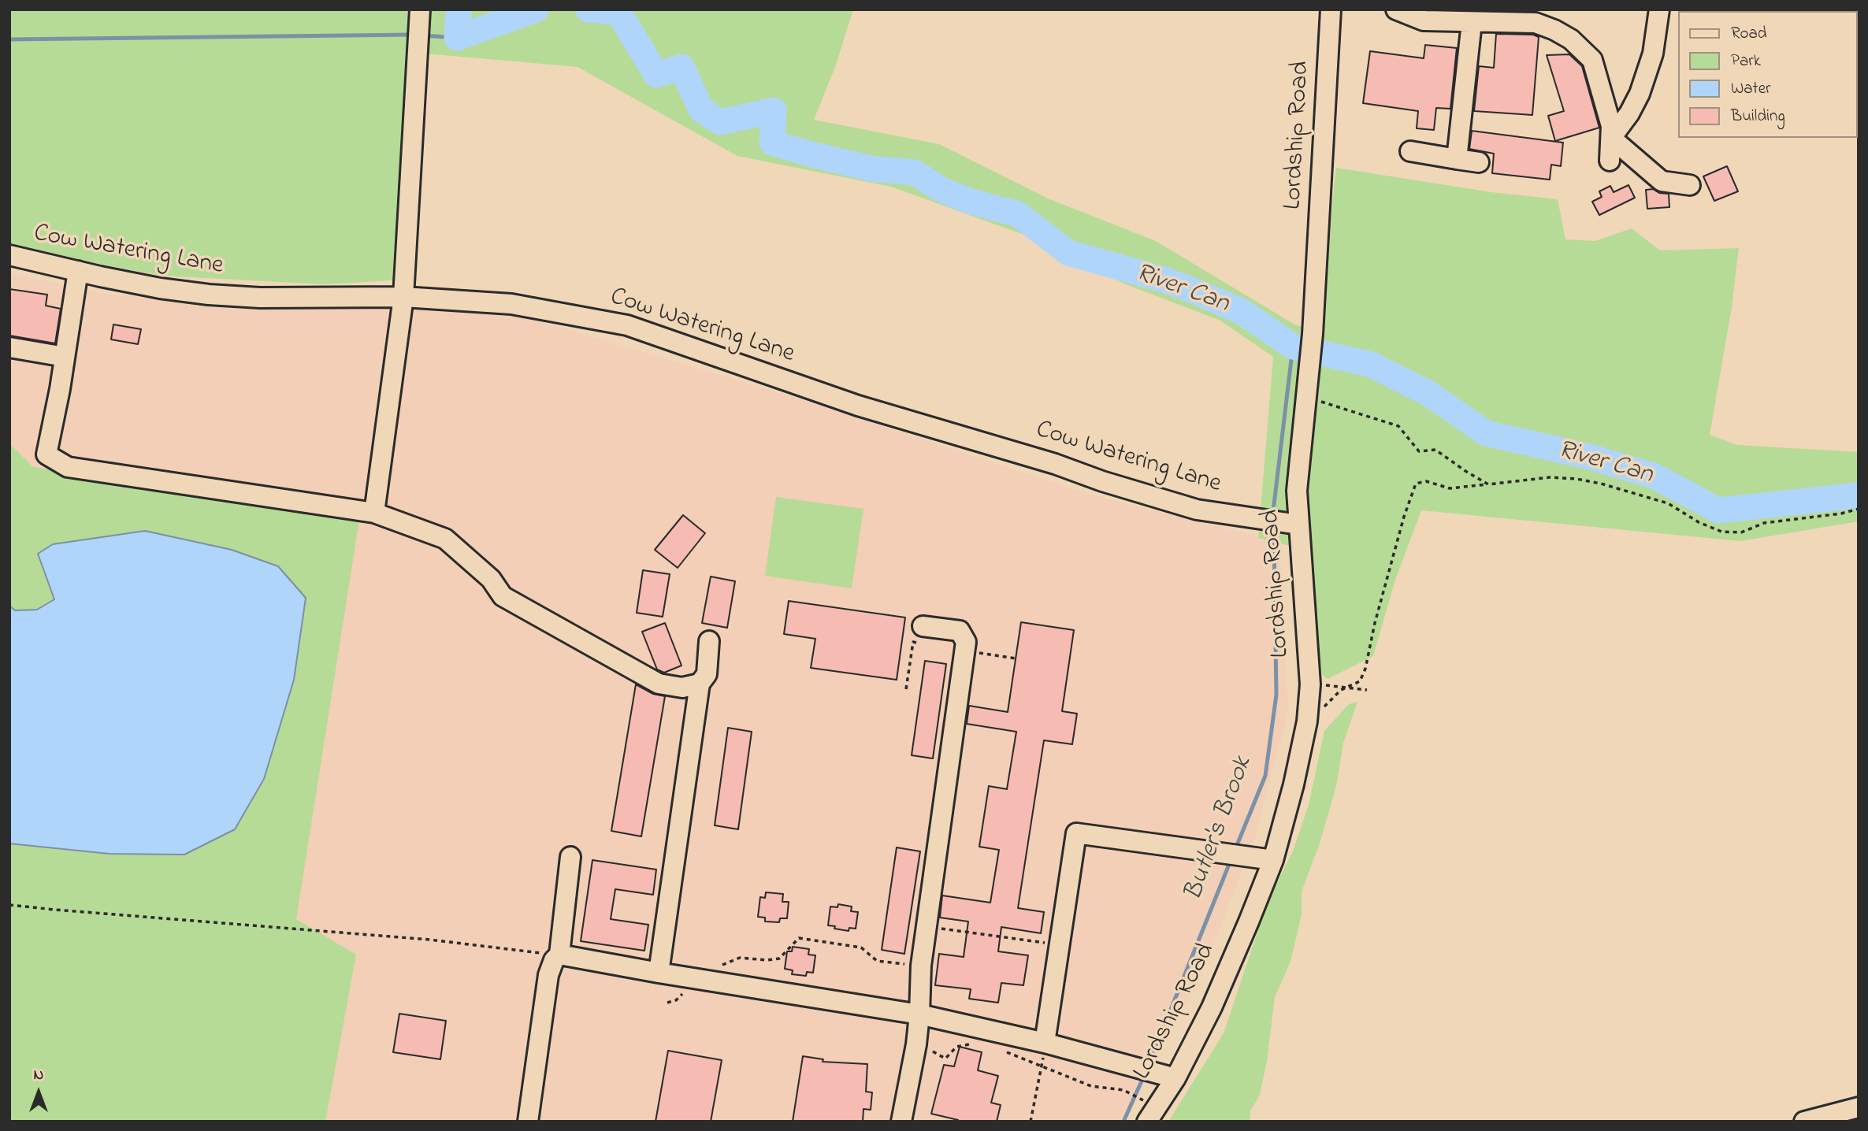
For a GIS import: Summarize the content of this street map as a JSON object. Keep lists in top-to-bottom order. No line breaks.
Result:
{"streets":{"street":["Lordship Road","Cow Watering Lane"]},"crossings":[["Lordship Road","Cow Watering Lane"]],"water":["River Can","Butler's Brook"],"legend":["Road","Park","Water","Building"],"north":"top"}
